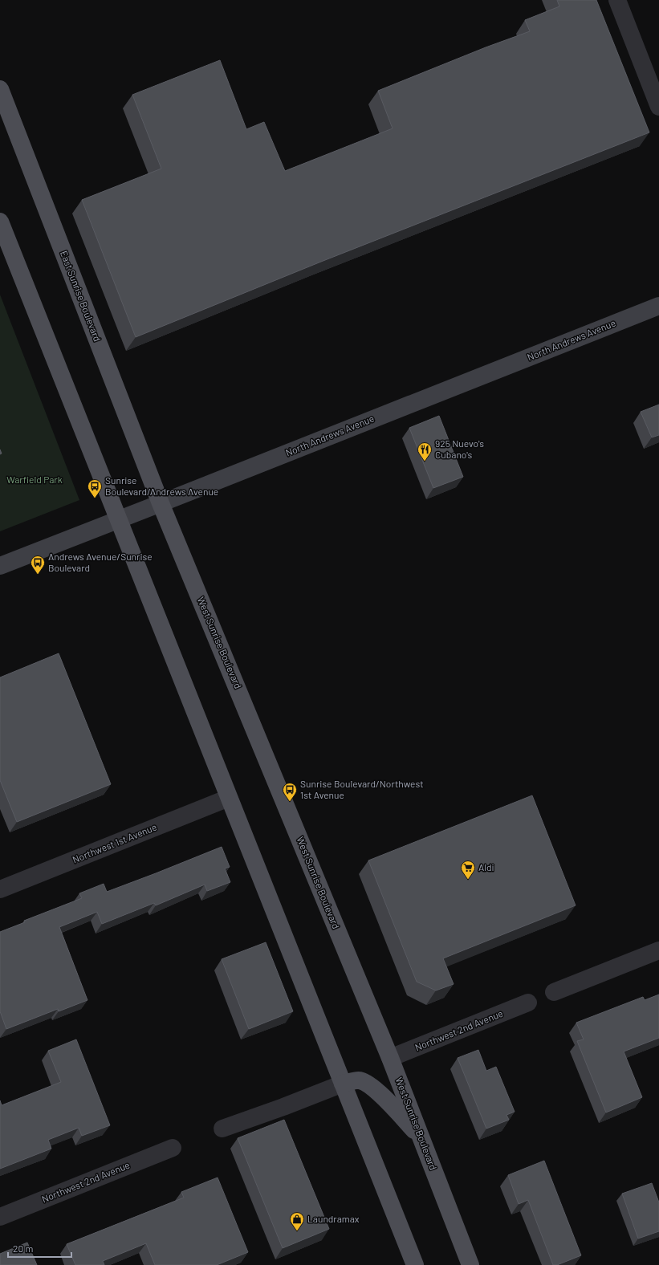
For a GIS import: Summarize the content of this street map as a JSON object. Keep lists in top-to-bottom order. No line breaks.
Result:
{"streets":{"main road":["East Sunrise Boulevard","North Andrews Avenue","West Sunrise Boulevard"],"street":["Northwest 1st Avenue","Northwest 2nd Avenue"]},"crossings":[["East Sunrise Boulevard","North Andrews Avenue"],["East Sunrise Boulevard","West Sunrise Boulevard"],["North Andrews Avenue","West Sunrise Boulevard"],["West Sunrise Boulevard","Northwest 2nd Avenue"]],"parks":["Warfield Park"],"places":{"restaurant":["925 Nuevo's Cubano's"],"bus stop":["Sunrise Boulevard/Andrews Avenue","Andrews Avenue/Sunrise Boulevard","Sunrise Boulevard/Northwest 1st Avenue"],"supermarket":["Aldi"],"shop":["Laundramax"]},"scale_bar":"20 m"}
